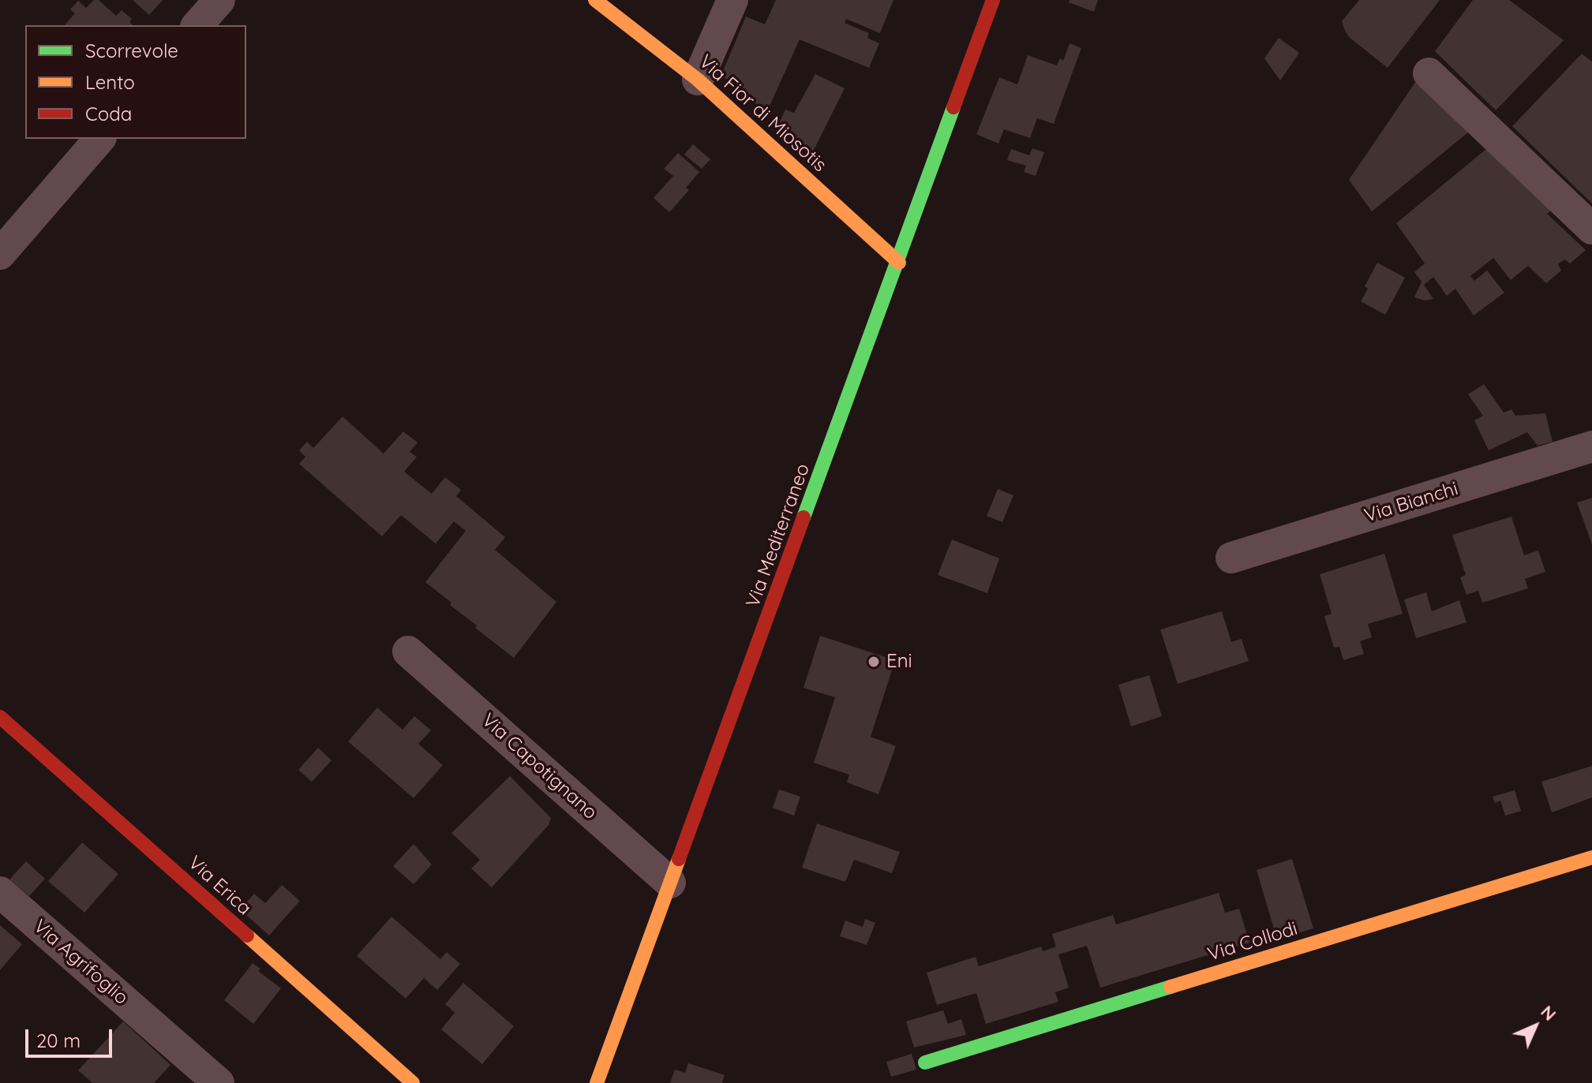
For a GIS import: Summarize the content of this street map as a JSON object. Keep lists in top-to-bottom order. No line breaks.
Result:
{"streets":{"street":["Via Fior di Miosotis","Via Bianchi","Via Mediterraneo","Via Capotignano","Via Erica","Via Collodi","Via Agrifoglio"]},"crossings":[["Via Fior di Miosotis","Via Mediterraneo"],["Via Mediterraneo","Via Capotignano"]],"places":["Eni"],"legend":["Scorrevole","Lento","Coda"],"scale_bar":"20 m","north":"top right"}
